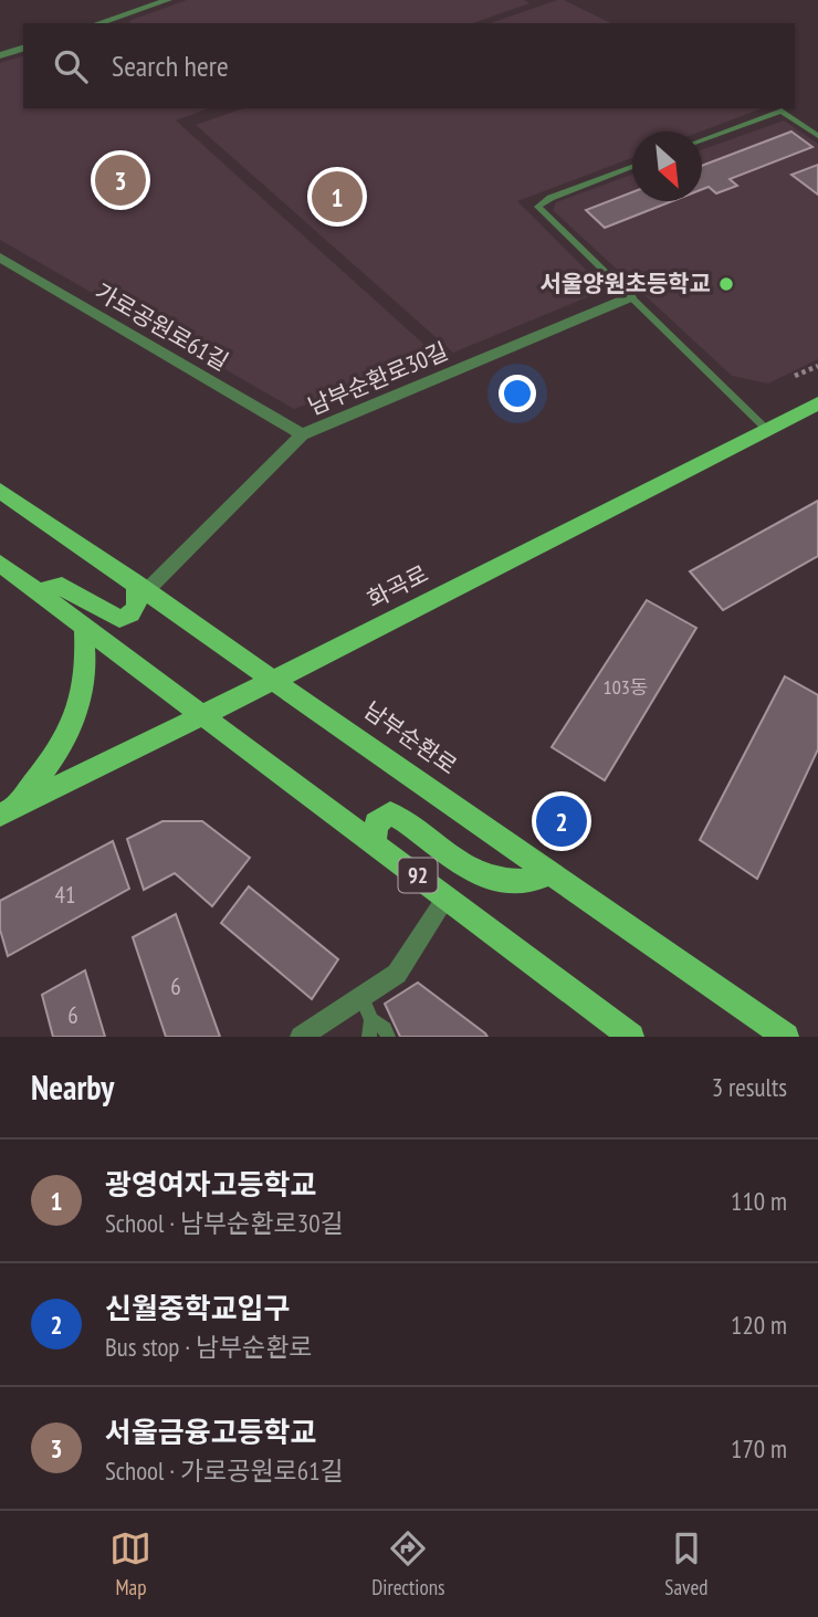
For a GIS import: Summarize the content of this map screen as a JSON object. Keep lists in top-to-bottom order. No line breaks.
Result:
{"streets":{"main road":["화곡로","남부순환로","92"],"street":["가로공원로61길","남부순환로30길"]},"crossings":[["가로공원로61길","남부순환로30길"],["남부순환로30길","남부순환로"],["화곡로","남부순환로"],["화곡로","92"]],"places":["서울양원초등학교"],"house_numbers":["103동","41","6","6"],"north":"bottom right","page":{"search":"Search here","pins":["3","1","2"],"heading":["Nearby","3 results"],"list":[{"mark":"1","name":"광영여자고등학교","note":"School · 남부순환로30길","value":"110 m"},{"mark":"2","name":"신월중학교입구","note":"Bus stop · 남부순환로","value":"120 m"},{"mark":"3","name":"서울금융고등학교","note":"School · 가로공원로61길","value":"170 m"}],"nav":["Map","Directions","Saved"]}}
